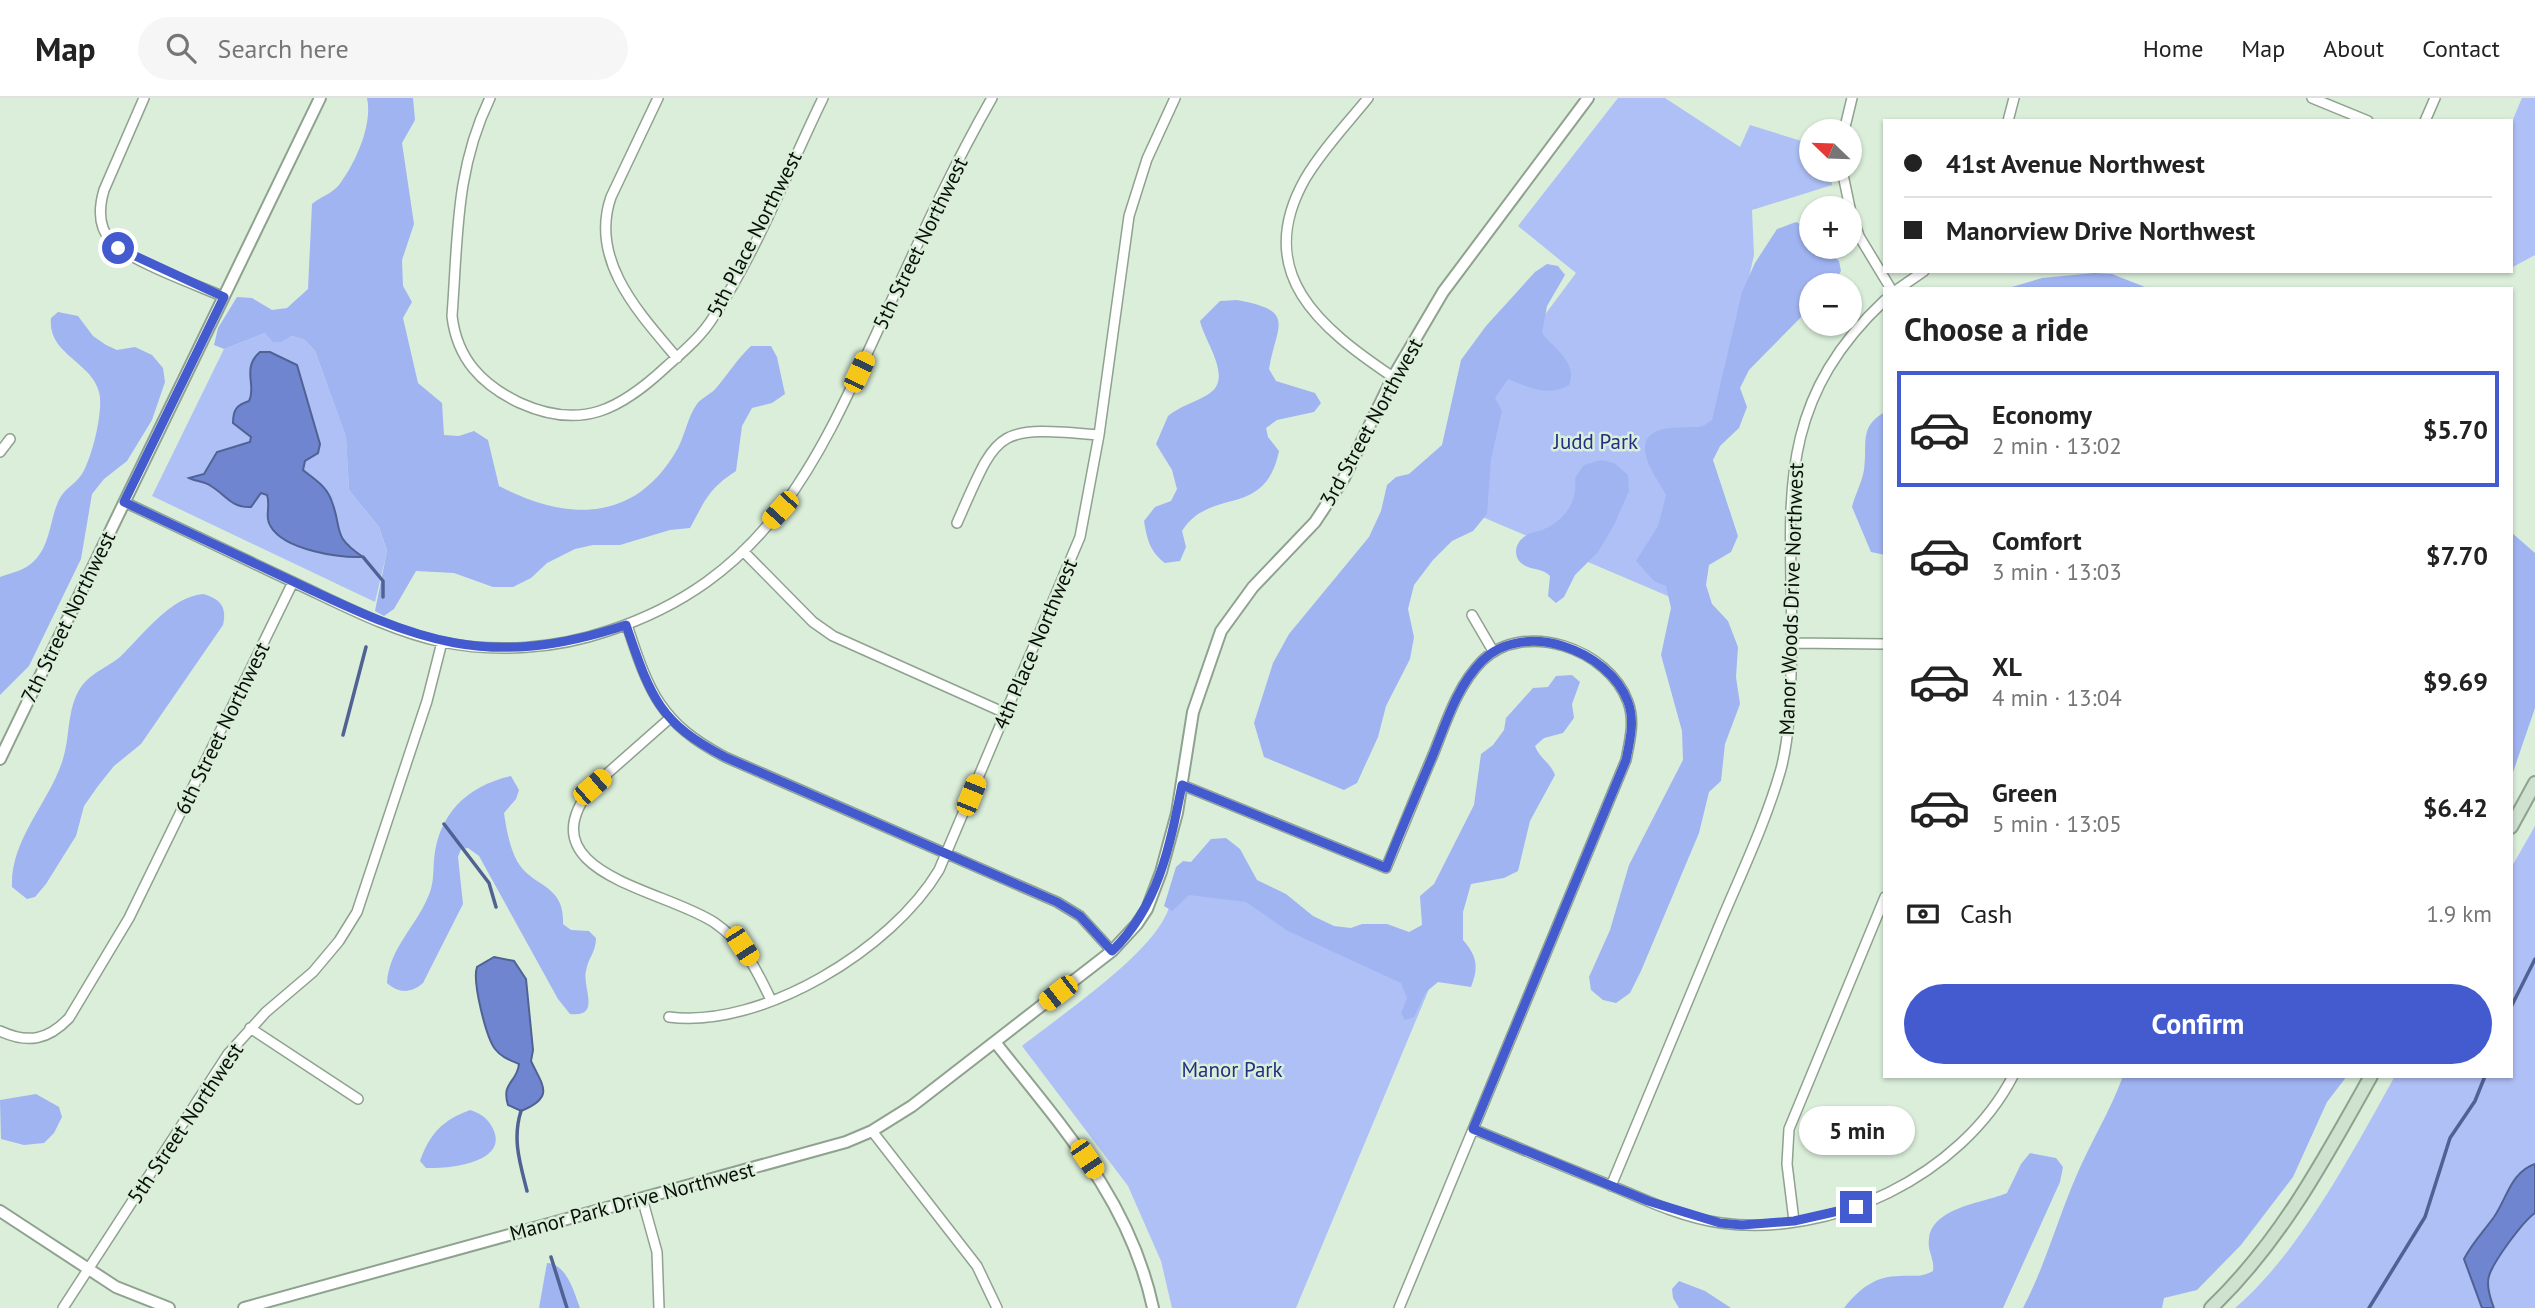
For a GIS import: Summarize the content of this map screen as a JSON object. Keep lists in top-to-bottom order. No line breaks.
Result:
{"streets":{"street":["5th Place Northwest","5th Street Northwest","3rd Street Northwest","Manor Woods Drive Northwest","7th Street Northwest","4th Place Northwest","6th Street Northwest","Manor Park Drive Northwest"]},"crossings":[["5th Street Northwest","7th Street Northwest"],["5th Street Northwest","6th Street Northwest"],["3rd Street Northwest","Manor Park Drive Northwest"]],"parks":["Judd Park","Manor Park"],"north":"top left","page":{"header":"Map","search":"Search here","nav":["Home","Map","About","Contact"],"map_buttons":["+","−"],"banner":["41st Avenue Northwest","Manorview Drive Northwest"],"heading":"Choose a ride","list":[{"name":"Economy","note":"2 min · 13:02","value":"$5.70"},{"name":"Comfort","note":"3 min · 13:03","value":"$7.70"},{"name":"XL","note":"4 min · 13:04","value":"$9.69"},{"name":"Green","note":"5 min · 13:05","value":"$6.42"}],"pay":["Cash","1.9 km"],"buttons":"Confirm","bubble":"5 min"}}
